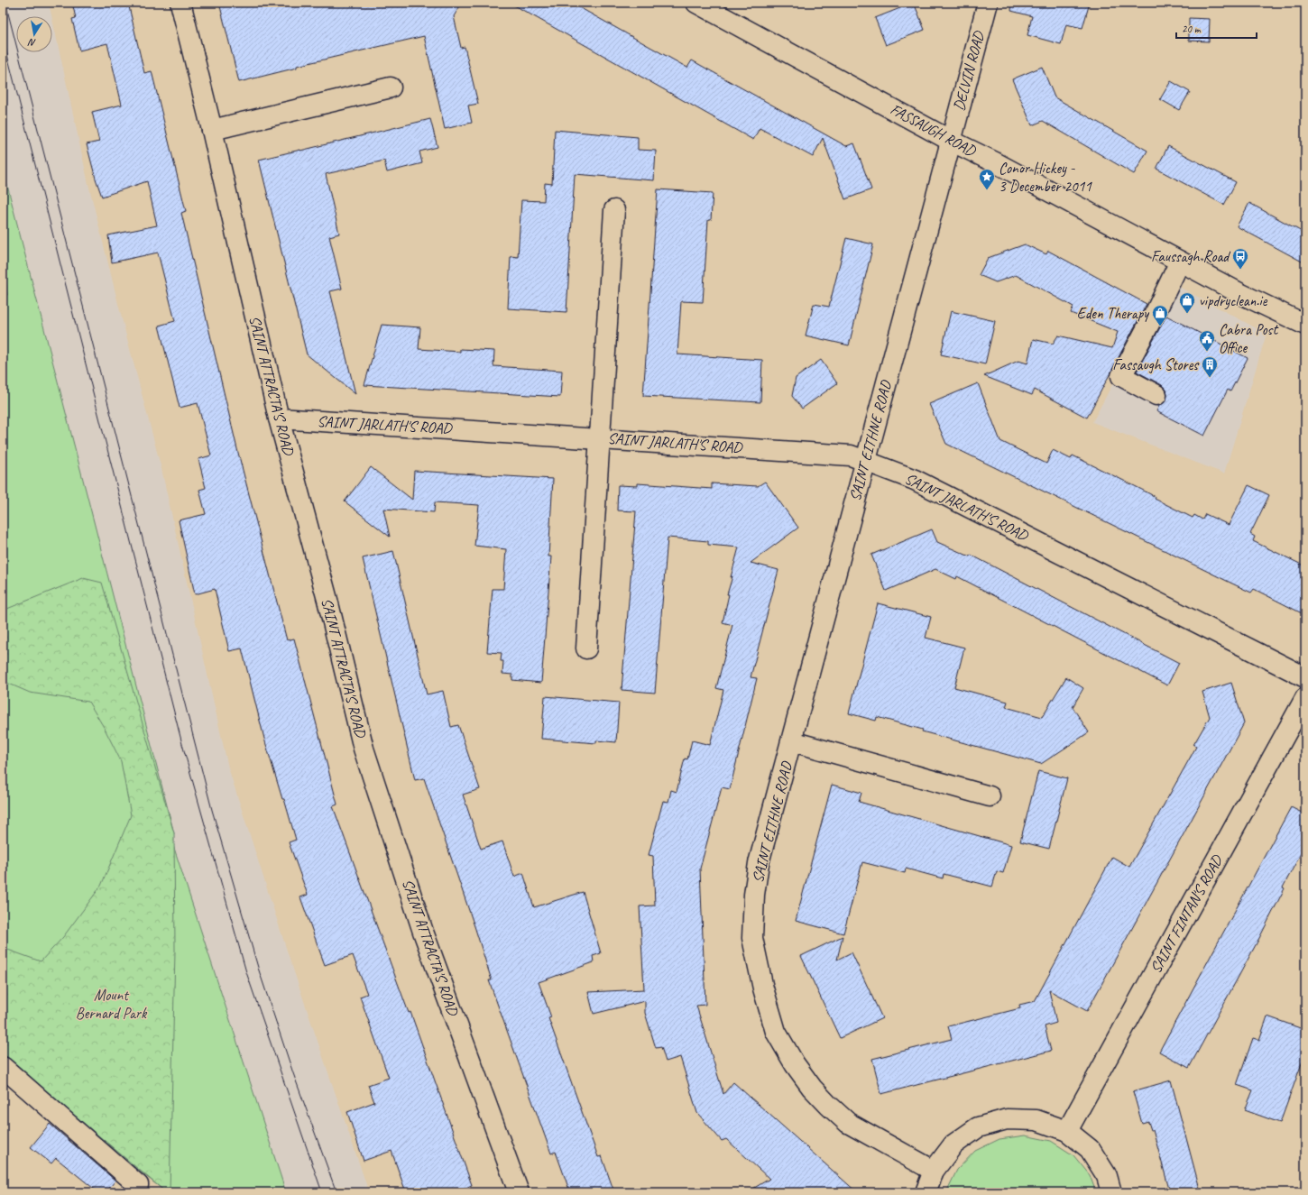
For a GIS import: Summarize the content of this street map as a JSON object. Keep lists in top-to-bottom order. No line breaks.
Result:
{"streets":{"street":["DELVIN ROAD","FASSAUGH ROAD","SAINT ATTRACTA'S ROAD","SAINT JARLATH'S ROAD","SAINT EITHNE ROAD","SAINT FINTAN'S ROAD"]},"crossings":[["DELVIN ROAD","FASSAUGH ROAD"],["DELVIN ROAD","SAINT EITHNE ROAD"],["FASSAUGH ROAD","SAINT EITHNE ROAD"],["SAINT ATTRACTA'S ROAD","SAINT JARLATH'S ROAD"],["SAINT JARLATH'S ROAD","SAINT EITHNE ROAD"]],"parks":["Mount Bernard Park"],"places":{"place":["Conor Hickey - 3 December 2011"],"bus stop":["Faussagh Road"],"shop":["vipdryclean.ie","Eden Therapy"],"public building":["Cabra Post Office"],"building":["Fassaugh Stores"]},"scale_bar":"20 m","north":"bottom"}
